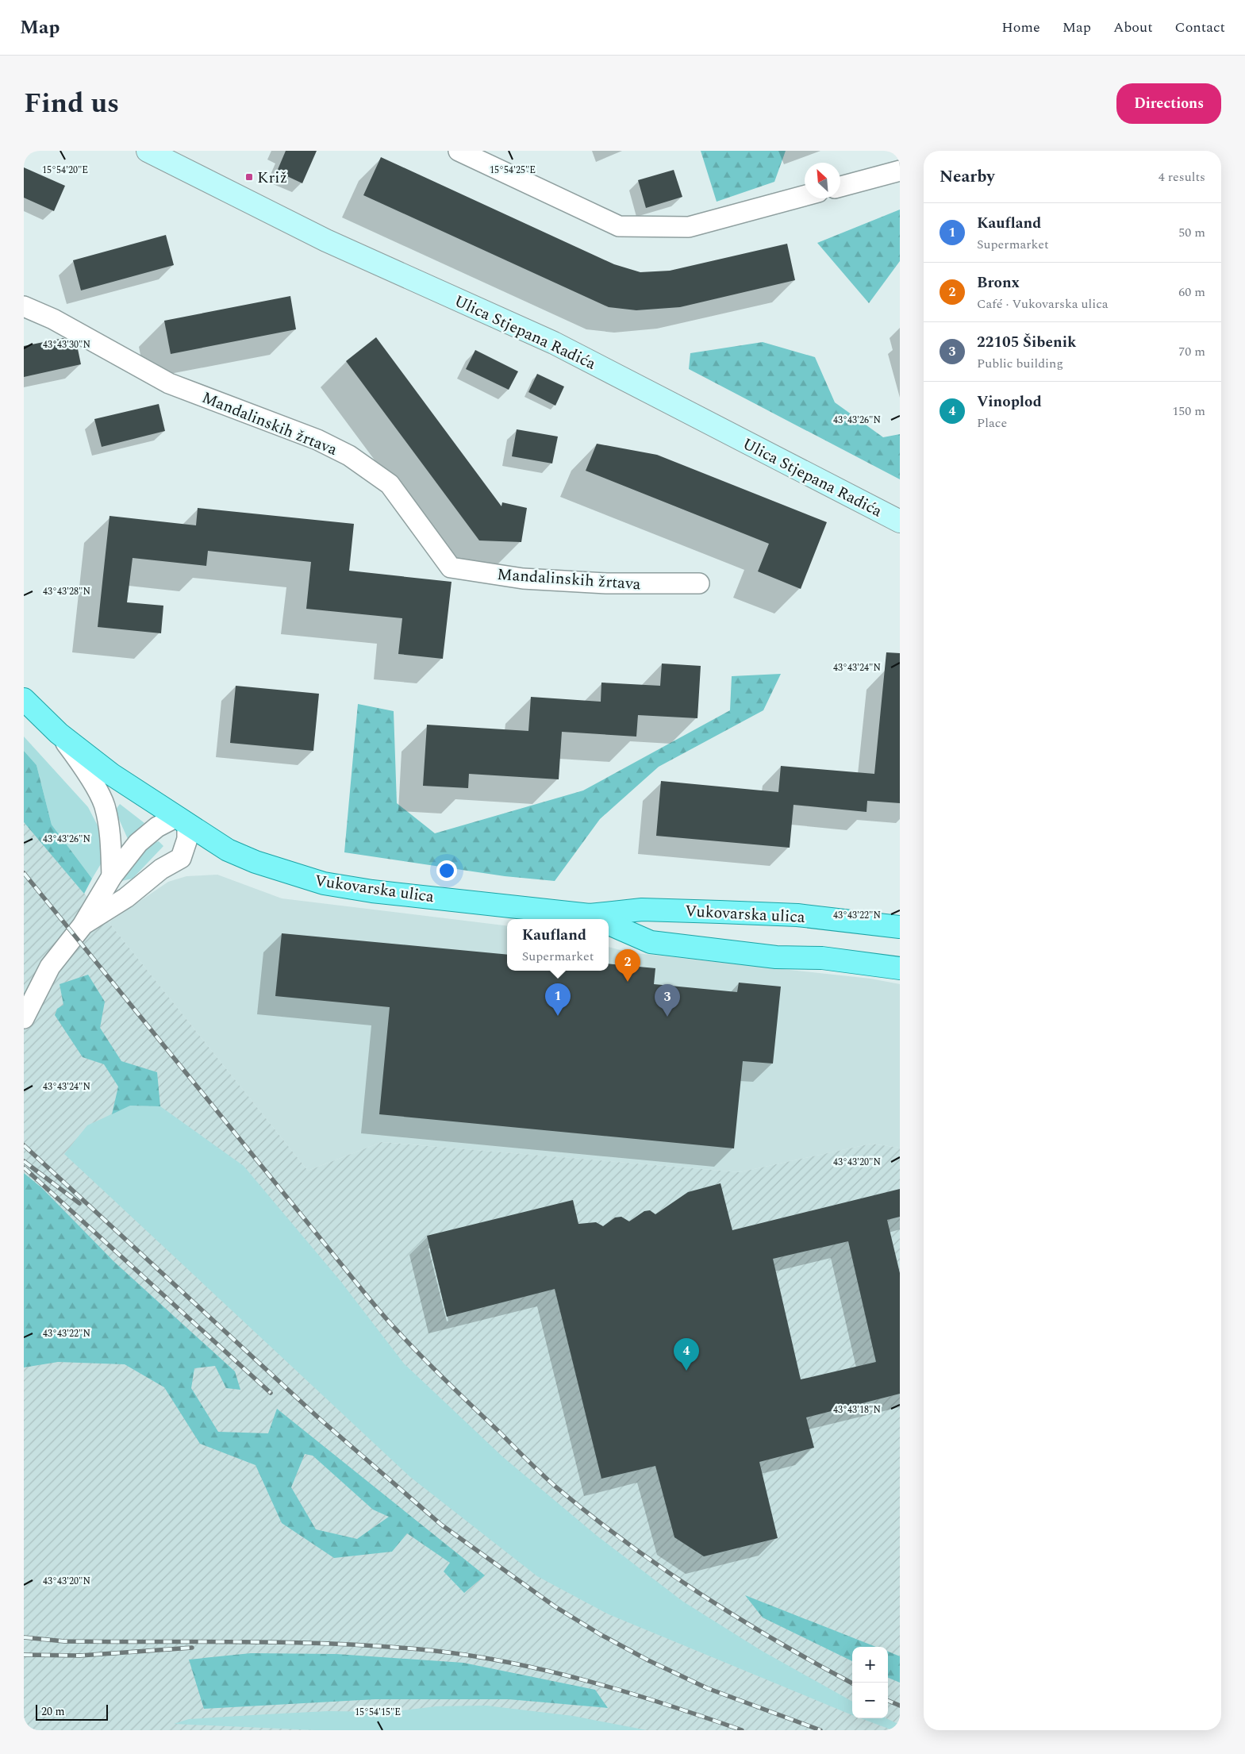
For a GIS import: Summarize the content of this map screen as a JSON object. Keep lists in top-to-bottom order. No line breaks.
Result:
{"streets":{"main road":["Ulica Stjepana Radića","Vukovarska ulica"],"street":["Mandalinskih žrtava"]},"places":{"transit":["Križ"]},"scale_bar":"20 m","north":"top left","page":{"header":"Map","nav":["Home","Map","About","Contact"],"title":"Find us","buttons":"Directions","heading":["Nearby","4 results"],"list":[{"mark":"1","name":"Kaufland","note":"Supermarket","value":"50 m"},{"mark":"2","name":"Bronx","note":"Café · Vukovarska ulica","value":"60 m"},{"mark":"3","name":"22105 Šibenik","note":"Public building","value":"70 m"},{"mark":"4","name":"Vinoplod","note":"Place","value":"150 m"}],"popup":["Kaufland","Supermarket"],"pins":["2","1","3","4"],"map_buttons":["+","−"],"scale":"20 m"},"coordinates":["15°54'20\"E","15°54'25\"E","43°43'30\"N","43°43'26\"N","43°43'28\"N","43°43'24\"N","43°43'22\"N","43°43'20\"N","43°43'18\"N","15°54'15\"E"]}
